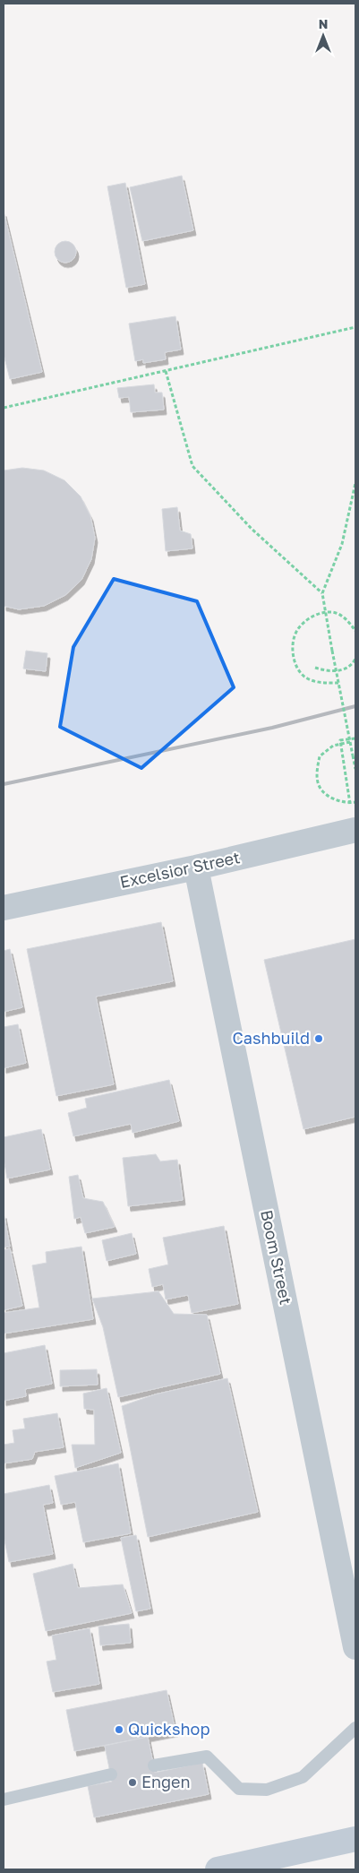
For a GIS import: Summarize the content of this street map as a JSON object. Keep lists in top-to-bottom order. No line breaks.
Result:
{"streets":{"street":["Excelsior Street","Boom Street"]},"crossings":[["Excelsior Street","Boom Street"]],"places":["Cashbuild","Quickshop","Engen"],"north":"top"}
